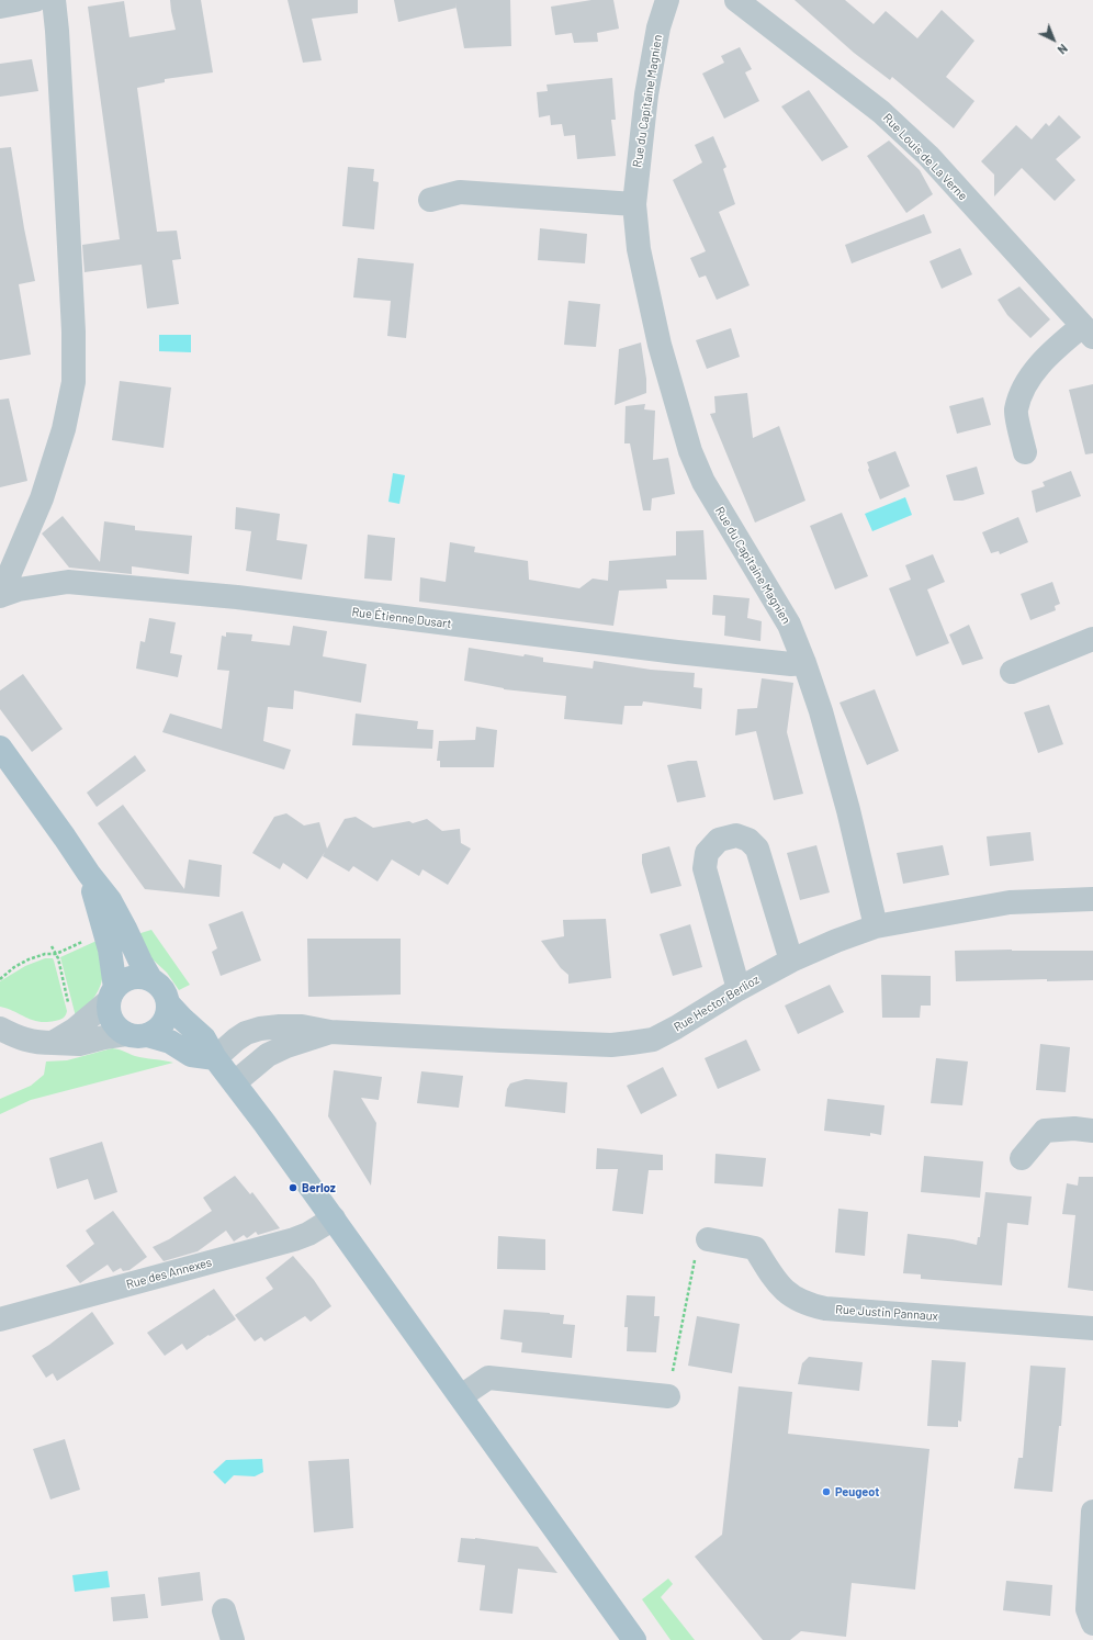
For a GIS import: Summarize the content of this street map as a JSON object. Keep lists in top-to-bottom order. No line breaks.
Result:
{"streets":{"street":["Rue du Capitaine Magnien","Rue Louis de La Verne","Rue Étienne Dusart","Rue Hector Berlioz","Rue des Annexes","Rue Justin Pannaux"]},"crossings":[["Rue du Capitaine Magnien","Rue Étienne Dusart"],["Rue du Capitaine Magnien","Rue Hector Berlioz"]],"places":["Berloz","Peugeot"],"north":"bottom right"}
